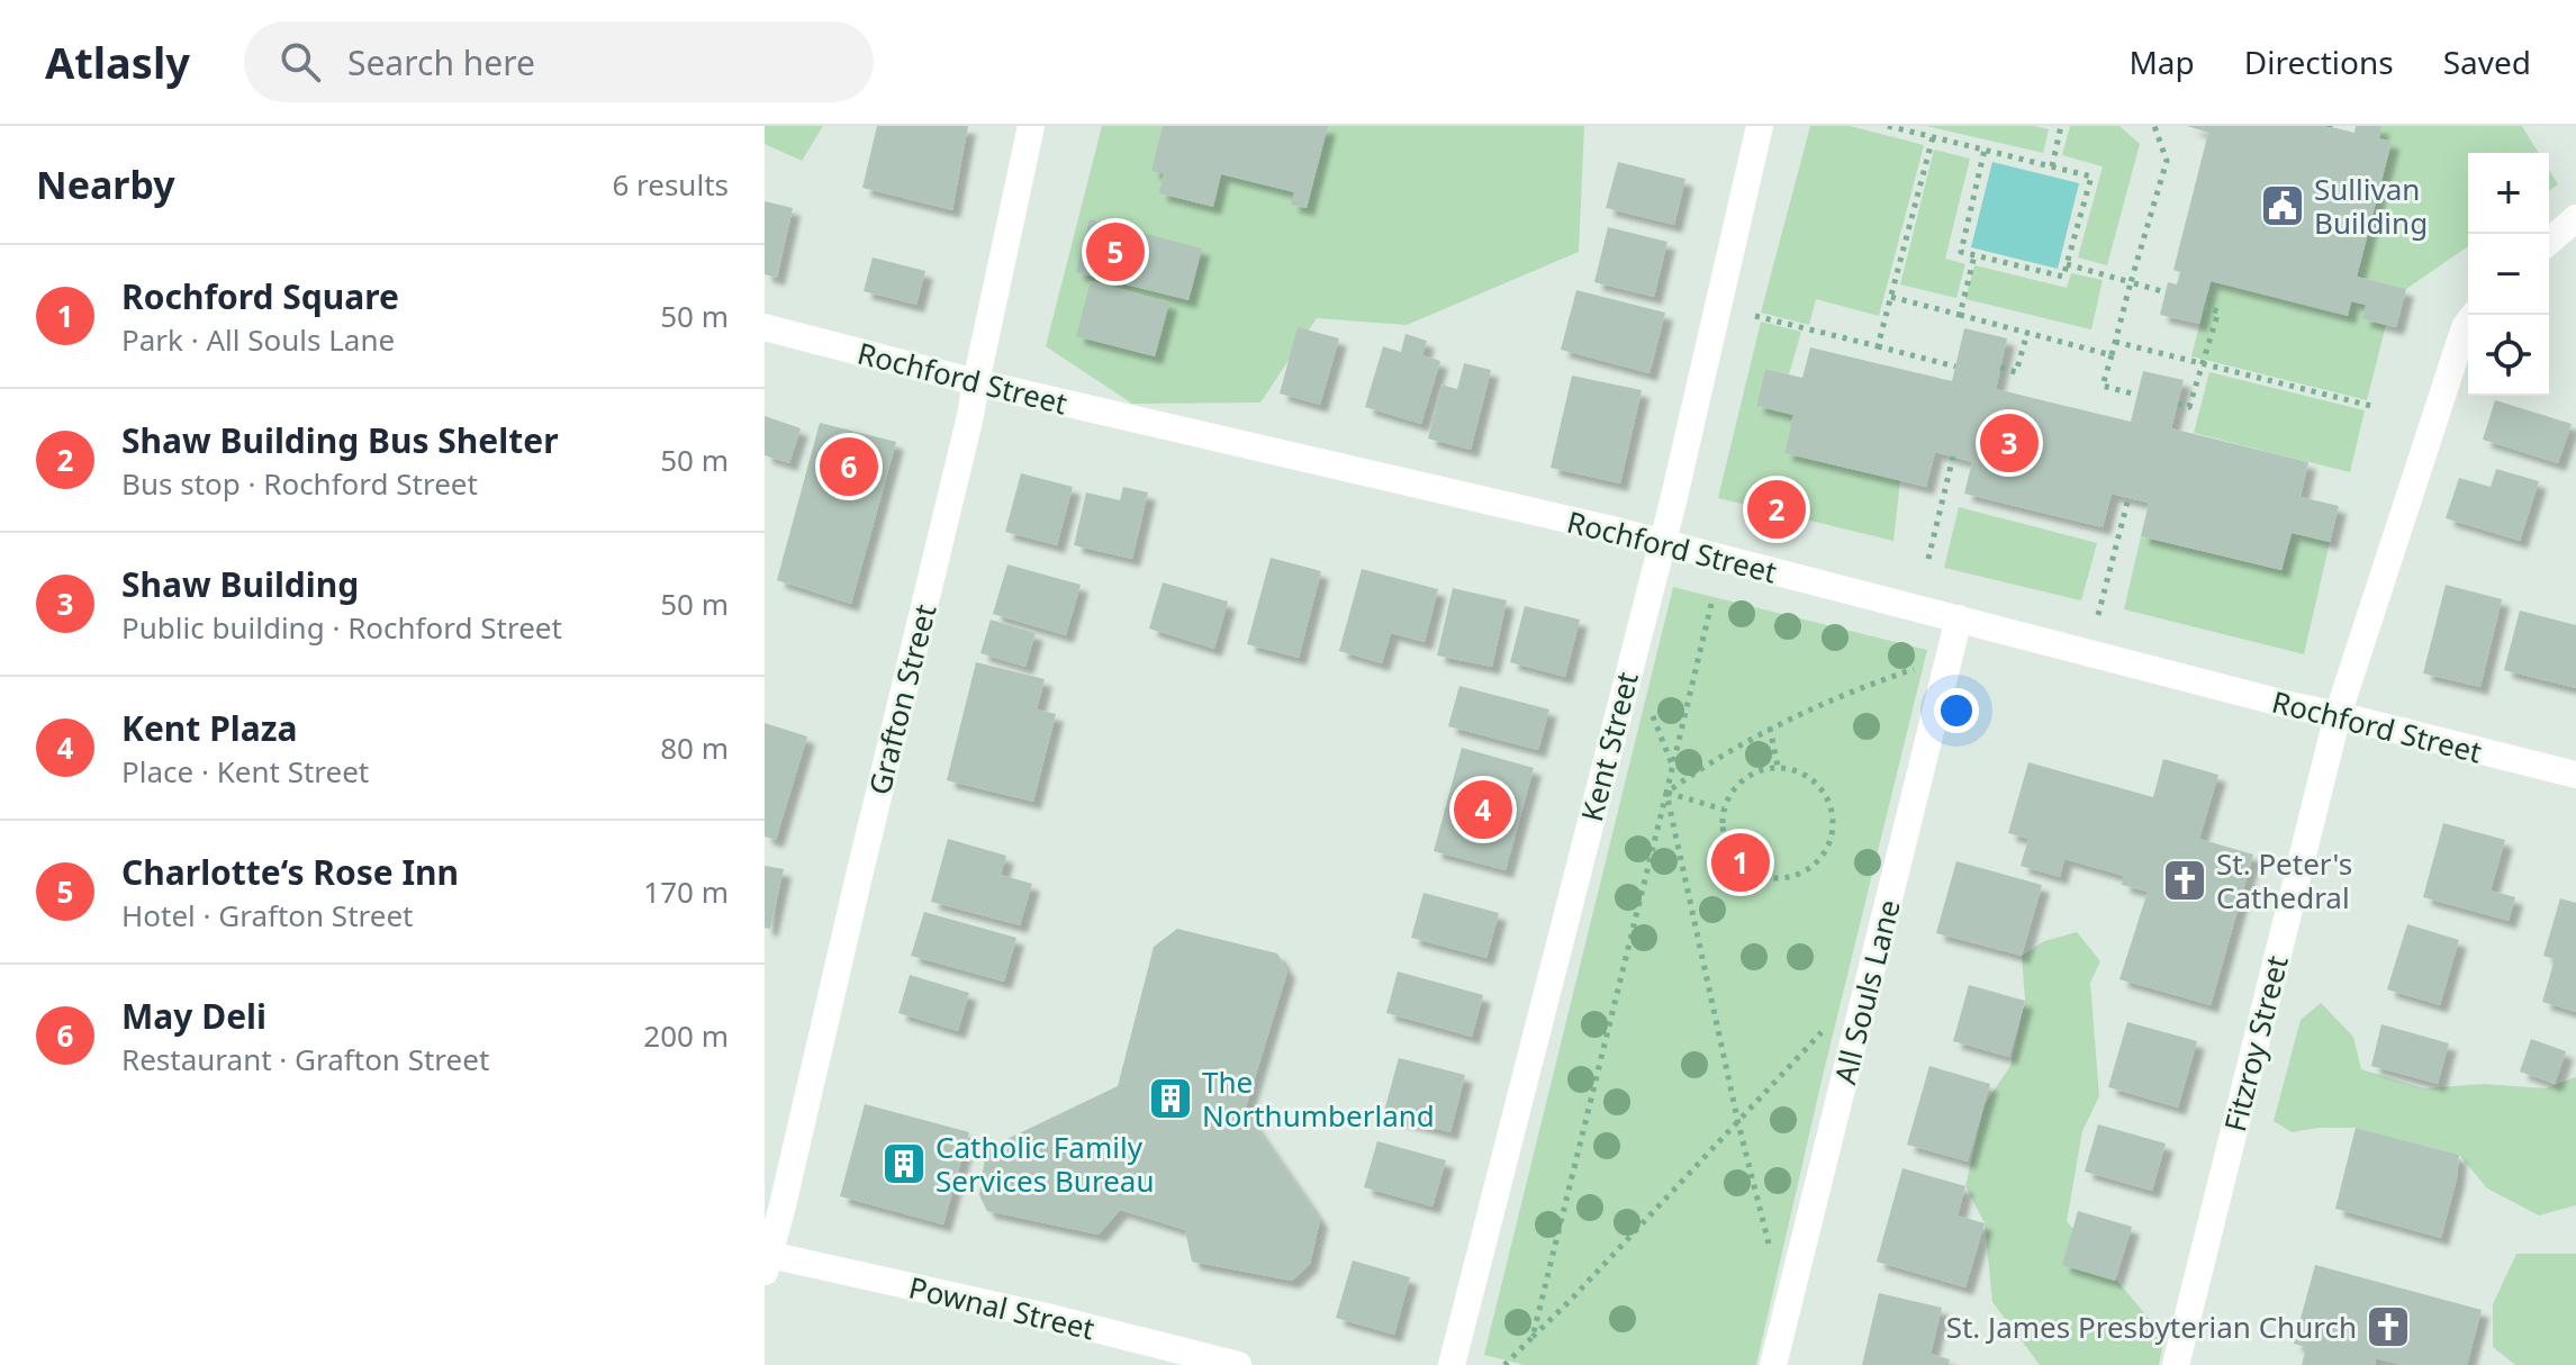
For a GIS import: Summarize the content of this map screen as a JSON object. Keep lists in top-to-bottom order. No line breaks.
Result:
{"streets":{"street":["Rochford Street","Grafton Street","Kent Street","All Souls Lane","Fitzroy Street","Pownal Street"]},"crossings":[["Rochford Street","Grafton Street"],["Rochford Street","Kent Street"],["Rochford Street","All Souls Lane"],["Rochford Street","Fitzroy Street"],["Grafton Street","Pownal Street"]],"places":{"public building":["Sullivan Building"],"church":["St. Peter's Cathedral","St. James Presbyterian Church"],"building":["The Northumberland","Catholic Family Services Bureau"]},"page":{"header":"Atlasly","search":"Search here","nav":["Map","Directions","Saved"],"heading":["Nearby","6 results"],"map_buttons":["+","−"],"pins":["5","3","6","2","4","1"],"list":[{"mark":"1","name":"Rochford Square","note":"Park · All Souls Lane","value":"50 m"},{"mark":"2","name":"Shaw Building Bus Shelter","note":"Bus stop · Rochford Street","value":"50 m"},{"mark":"3","name":"Shaw Building","note":"Public building · Rochford Street","value":"50 m"},{"mark":"4","name":"Kent Plaza","note":"Place · Kent Street","value":"80 m"},{"mark":"5","name":"Charlotte‘s Rose Inn","note":"Hotel · Grafton Street","value":"170 m"},{"mark":"6","name":"May Deli","note":"Restaurant · Grafton Street","value":"200 m"}]}}
